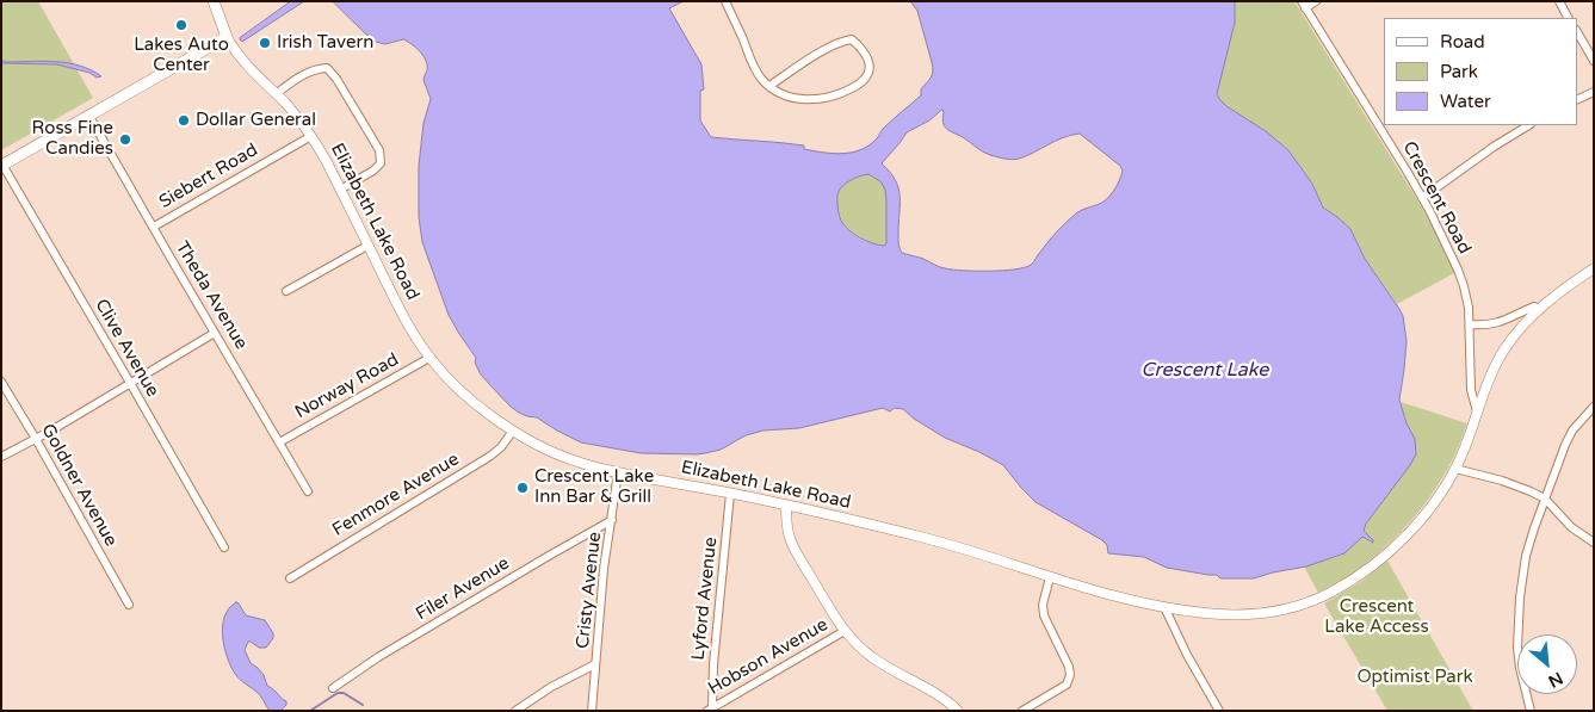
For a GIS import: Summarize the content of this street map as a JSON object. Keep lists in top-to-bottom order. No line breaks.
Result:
{"streets":{"street":["Siebert Road","Crescent Road","Elizabeth Lake Road","Theda Avenue","Clive Avenue","Norway Road","Goldner Avenue","Fenmore Avenue","Filer Avenue","Cristy Avenue","Lyford Avenue","Hobson Avenue"]},"crossings":[["Siebert Road","Elizabeth Lake Road"],["Siebert Road","Theda Avenue"],["Crescent Road","Elizabeth Lake Road"],["Elizabeth Lake Road","Norway Road"],["Elizabeth Lake Road","Fenmore Avenue"],["Elizabeth Lake Road","Cristy Avenue"],["Elizabeth Lake Road","Lyford Avenue"],["Theda Avenue","Norway Road"],["Filer Avenue","Cristy Avenue"],["Lyford Avenue","Hobson Avenue"]],"water":["Crescent Lake"],"parks":["Crescent Lake Access","Optimist Park"],"places":["Lakes Auto Center","Irish Tavern","Dollar General","Ross Fine Candies","Crescent Lake Inn Bar & Grill"],"legend":["Road","Park","Water"],"north":"bottom right"}
